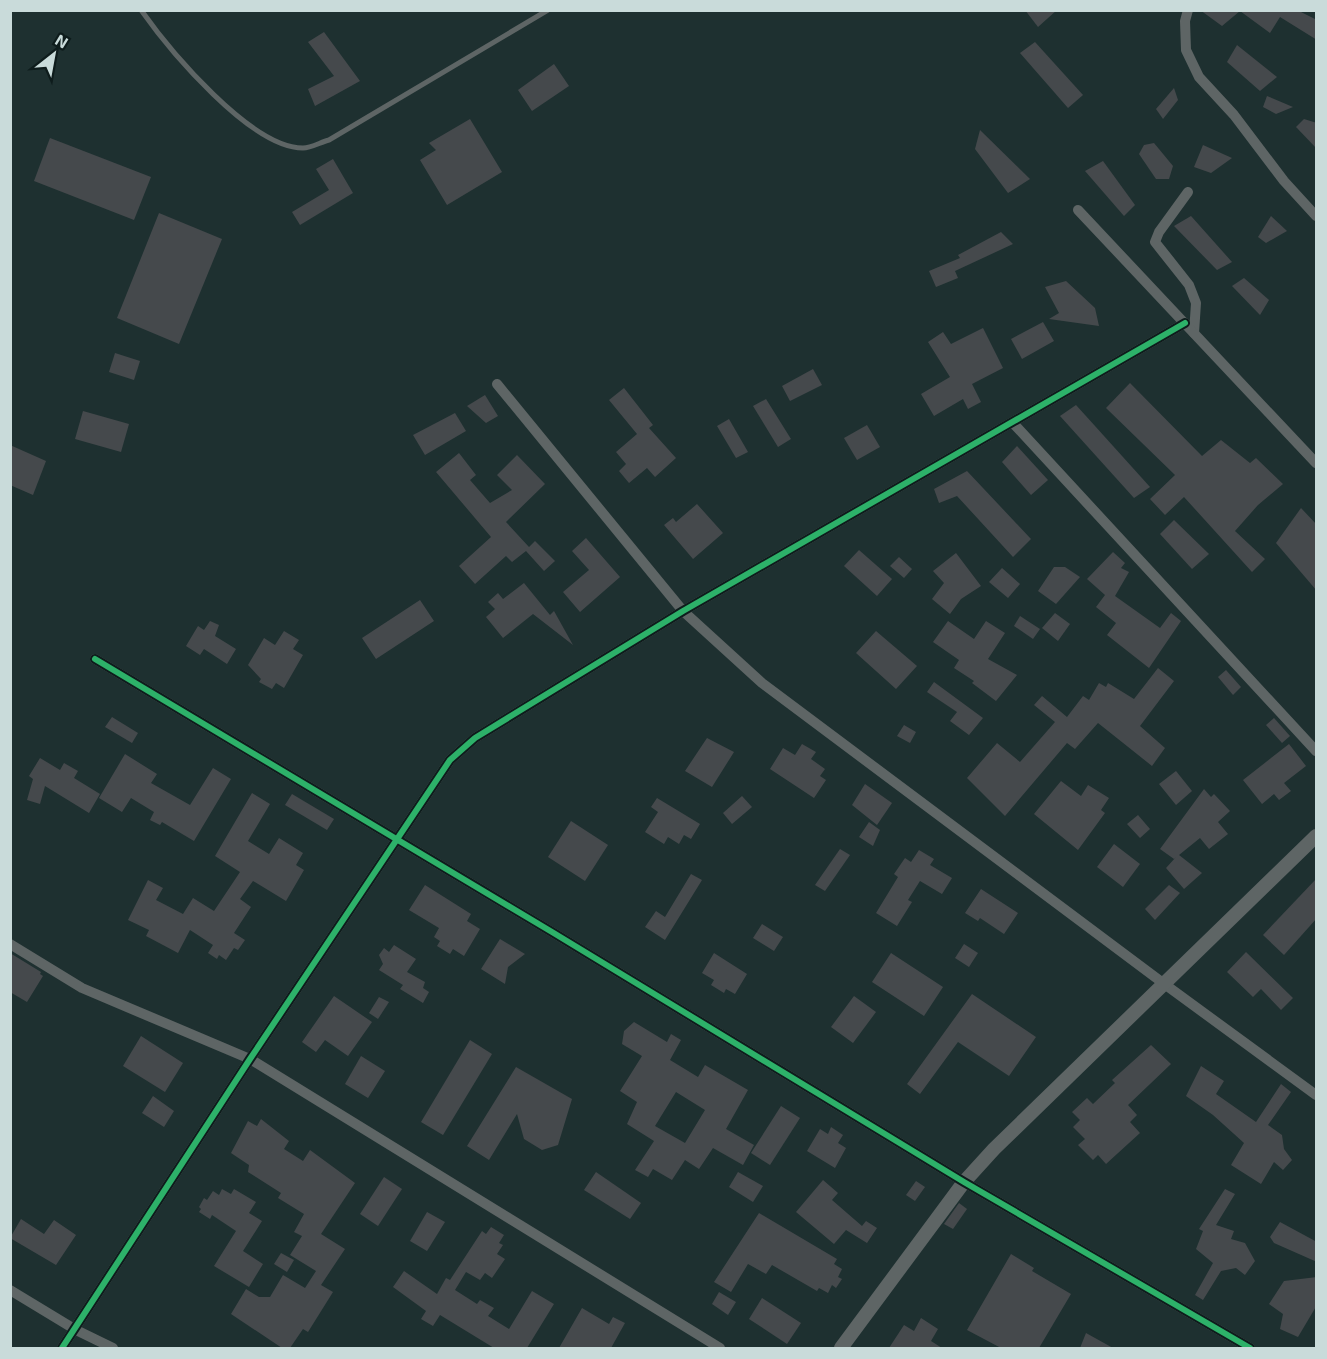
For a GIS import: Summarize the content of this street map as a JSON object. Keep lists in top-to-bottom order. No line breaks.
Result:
{"north":"top right"}
